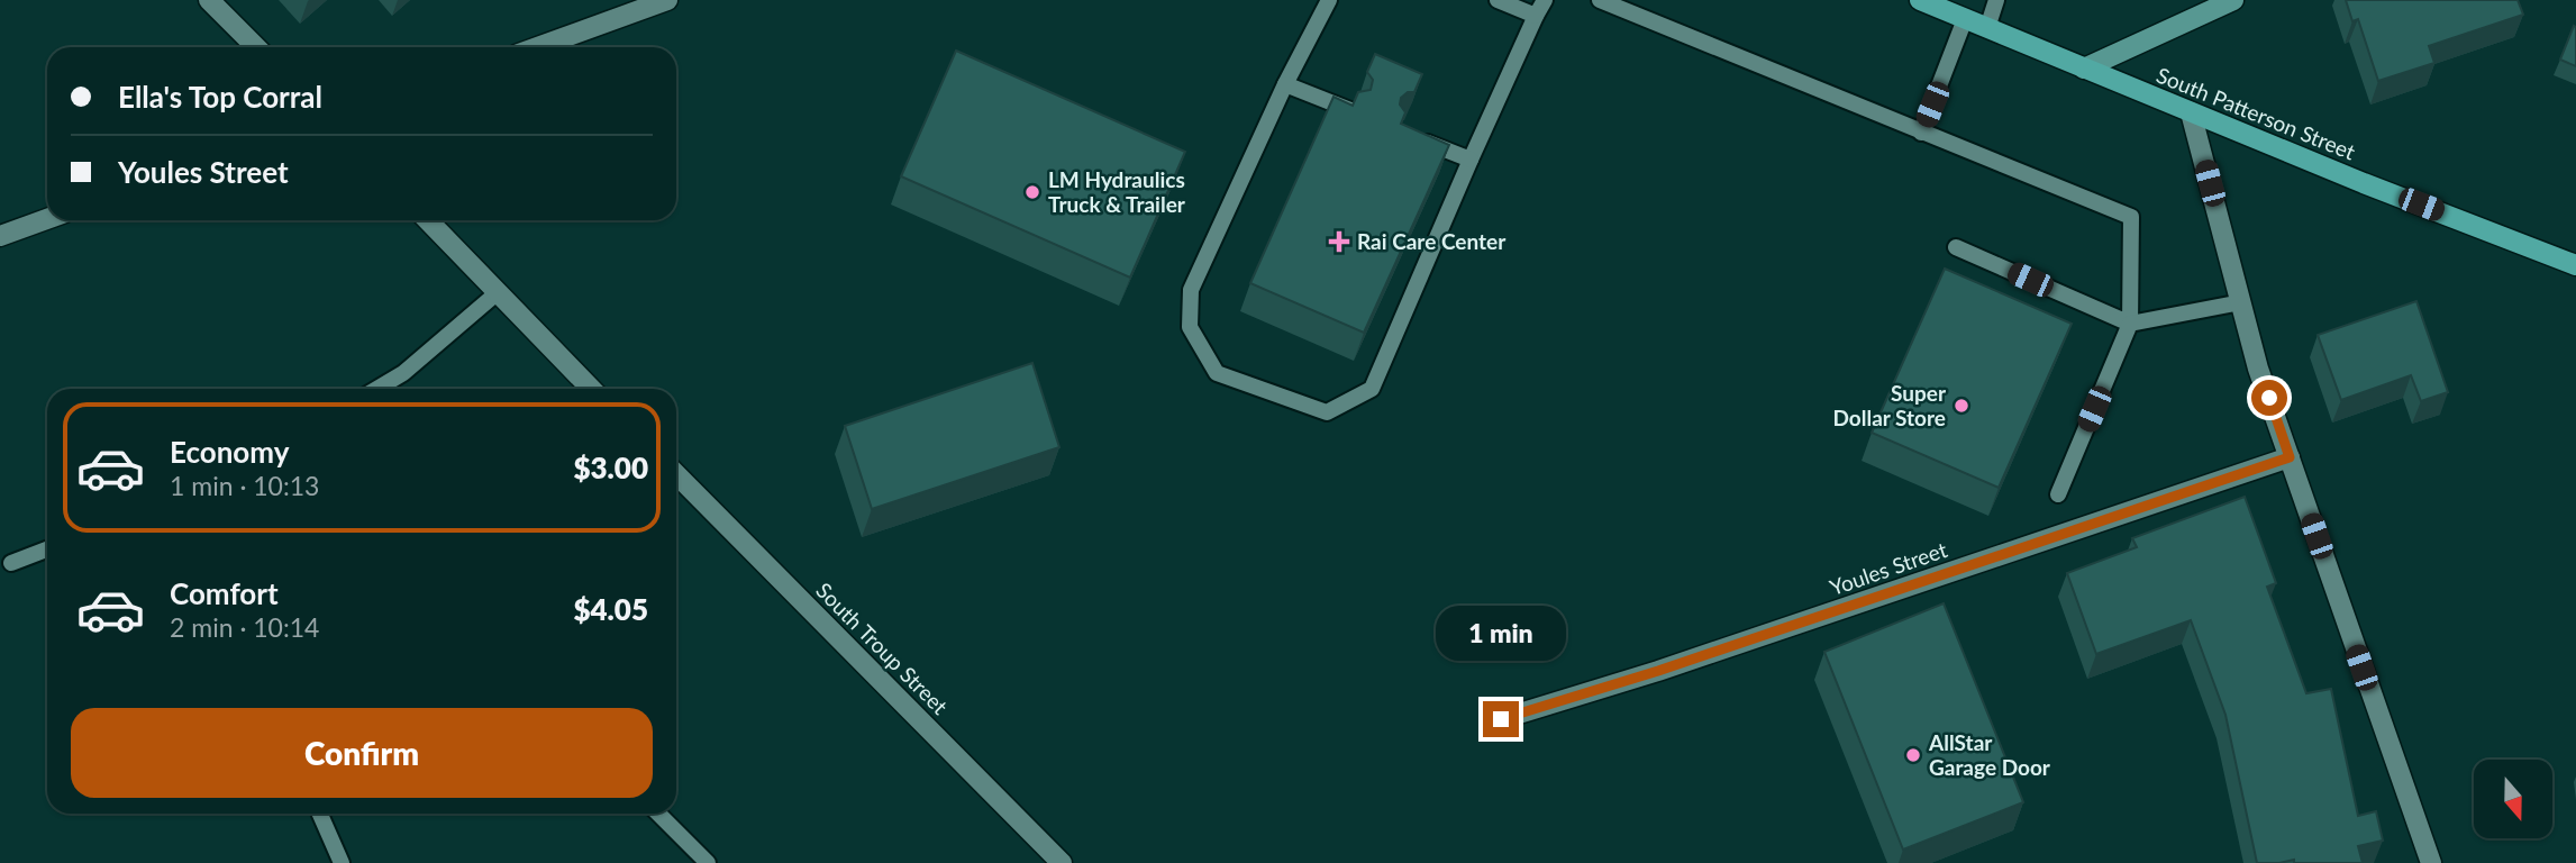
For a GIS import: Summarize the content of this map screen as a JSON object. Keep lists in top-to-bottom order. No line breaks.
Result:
{"streets":{"main road":["South Patterson Street"],"street":["Youles Street","South Troup Street"]},"places":{"other":["LM Hydraulics Truck & Trailer","Super Dollar Store","AllStar Garage Door"],"health":["Rai Care Center"]},"north":"bottom","page":{"banner":["Ella's Top Corral","Youles Street"],"list":[{"name":"Economy","note":"1 min · 10:13","value":"$3.00"},{"name":"Comfort","note":"2 min · 10:14","value":"$4.05"}],"bubble":"1 min","buttons":"Confirm"}}
